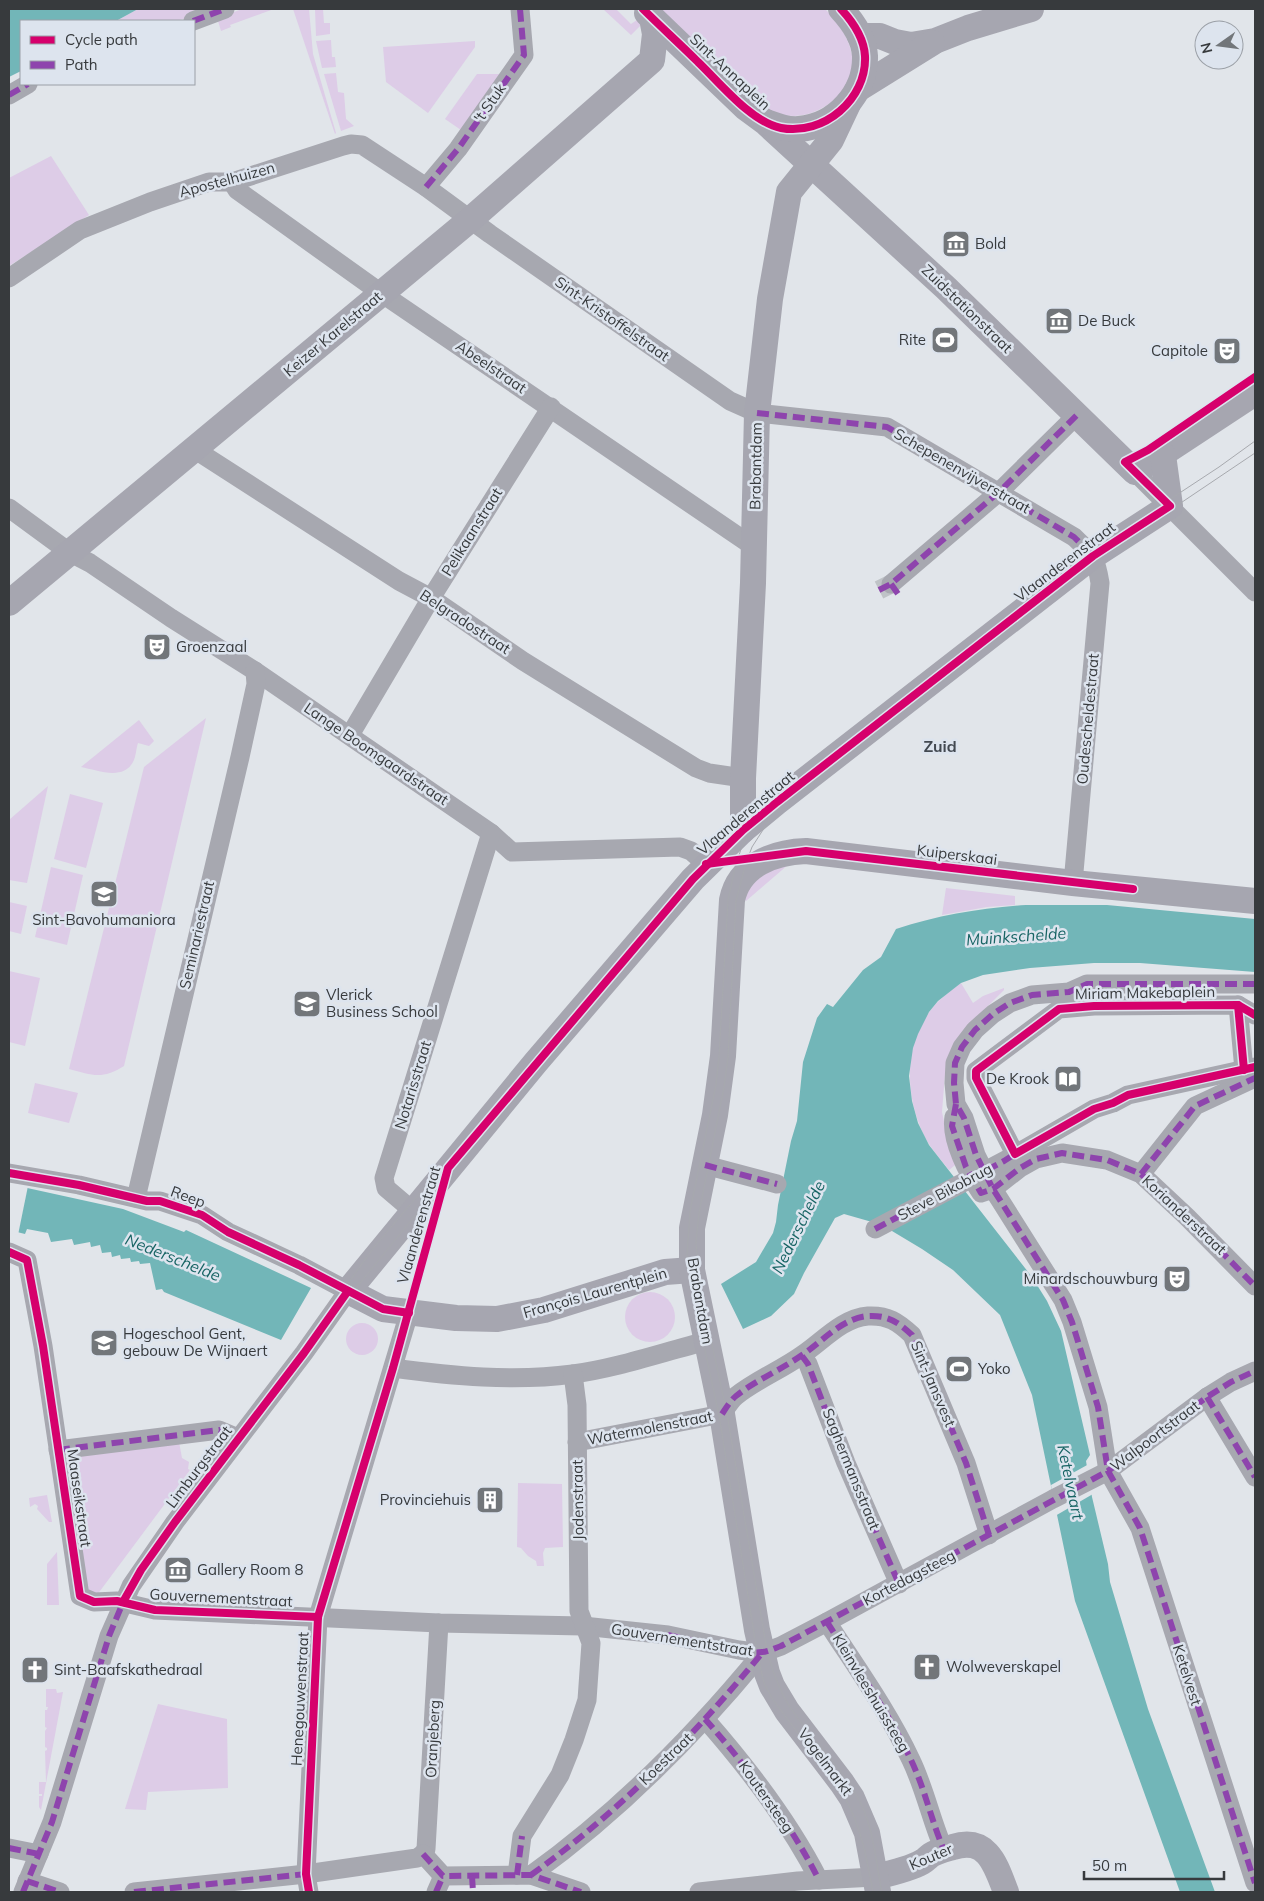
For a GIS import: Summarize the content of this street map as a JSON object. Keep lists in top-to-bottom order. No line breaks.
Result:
{"streets":{"street":["Sint-Annaplein","'t Stuk","Apostelhuizen","Zuidstationstraat","Sint-Kristoffelstraat","Keizer Karelstraat","Abeelstraat","Brabantdam","Schepenenvijverstraat","Pelikaanstraat","Vlaanderenstraat","Belgradostraat","Oudescheldestraat","Lange Boomgaardstraat","Kuiperskaai","Seminariestraat","Miriam Makebaplein","Notarisstraat","Steve Bikobrug","Reep","Korianderstraat","François Laurentplein","Sint-Jansvest","Watermolenstraat","Walpoortstraat","Limburgstraat","Saghermansstraat","Maaseikstraat","Jodenstraat","Kortedagsteeg","Gouvernementstraat","Ketelvest","Kleinvleeshuissteeg","Henegouwenstraat","Oranjeberg","Koestraat","Vogelmarkt","Koutersteeg","Kouter"]},"crossings":[["Sint-Annaplein","Zuidstationstraat"],["Sint-Annaplein","Brabantdam"],["'t Stuk","Apostelhuizen"],["Apostelhuizen","Sint-Kristoffelstraat"],["Apostelhuizen","Keizer Karelstraat"],["Apostelhuizen","Abeelstraat"],["Zuidstationstraat","Brabantdam"],["Zuidstationstraat","Vlaanderenstraat"],["Sint-Kristoffelstraat","Keizer Karelstraat"],["Sint-Kristoffelstraat","Brabantdam"],["Sint-Kristoffelstraat","Schepenenvijverstraat"],["Keizer Karelstraat","Abeelstraat"],["Keizer Karelstraat","Belgradostraat"],["Keizer Karelstraat","Lange Boomgaardstraat"],["Abeelstraat","Brabantdam"],["Abeelstraat","Pelikaanstraat"],["Brabantdam","Schepenenvijverstraat"],["Brabantdam","Vlaanderenstraat"],["Brabantdam","Belgradostraat"],["Brabantdam","Kuiperskaai"],["Brabantdam","François Laurentplein"],["Brabantdam","Sint-Jansvest"],["Brabantdam","Watermolenstraat"],["Brabantdam","Kortedagsteeg"],["Brabantdam","Gouvernementstraat"],["Brabantdam","Koestraat"],["Brabantdam","Vogelmarkt"],["Schepenenvijverstraat","Vlaanderenstraat"],["Schepenenvijverstraat","Oudescheldestraat"],["Pelikaanstraat","Belgradostraat"],["Pelikaanstraat","Lange Boomgaardstraat"],["Vlaanderenstraat","Oudescheldestraat"],["Vlaanderenstraat","Lange Boomgaardstraat"],["Vlaanderenstraat","Notarisstraat"],["Vlaanderenstraat","Reep"],["Vlaanderenstraat","François Laurentplein"],["Vlaanderenstraat","Limburgstraat"],["Vlaanderenstraat","Henegouwenstraat"],["Oudescheldestraat","Kuiperskaai"],["Lange Boomgaardstraat","Seminariestraat"],["Lange Boomgaardstraat","Notarisstraat"],["Seminariestraat","Reep"],["Miriam Makebaplein","Steve Bikobrug"],["Reep","François Laurentplein"],["Reep","Limburgstraat"],["François Laurentplein","Limburgstraat"],["François Laurentplein","Henegouwenstraat"],["Sint-Jansvest","Watermolenstraat"],["Sint-Jansvest","Saghermansstraat"],["Sint-Jansvest","Kortedagsteeg"],["Watermolenstraat","Jodenstraat"],["Walpoortstraat","Kortedagsteeg"],["Walpoortstraat","Ketelvest"],["Limburgstraat","Maaseikstraat"],["Limburgstraat","Gouvernementstraat"],["Saghermansstraat","Kortedagsteeg"],["Maaseikstraat","Gouvernementstraat"],["Jodenstraat","Gouvernementstraat"],["Jodenstraat","Koestraat"],["Kortedagsteeg","Gouvernementstraat"],["Kortedagsteeg","Kleinvleeshuissteeg"],["Kortedagsteeg","Koestraat"],["Kortedagsteeg","Vogelmarkt"],["Gouvernementstraat","Henegouwenstraat"],["Gouvernementstraat","Oranjeberg"],["Gouvernementstraat","Koestraat"],["Gouvernementstraat","Vogelmarkt"],["Kleinvleeshuissteeg","Kouter"],["Koestraat","Vogelmarkt"],["Koestraat","Koutersteeg"],["Vogelmarkt","Kouter"]],"districts":["Zuid"],"water":["Muinkschelde","Nederschelde","Ketelvaart"],"places":{"museum":["Bold","De Buck","Gallery Room 8"],"sports":["Rite","Yoko"],"theatre":["Capitole","Groenzaal","Minardschouwburg"],"school or university":["Sint-Bavohumaniora","Vlerick Business School","Hogeschool Gent, gebouw De Wijnaert"],"library":["De Krook"],"building":["Provinciehuis"],"church":["Wolweverskapel","Sint-Baafskathedraal"]},"legend":["Cycle path","Path"],"scale_bar":"50 m","north":"left"}
